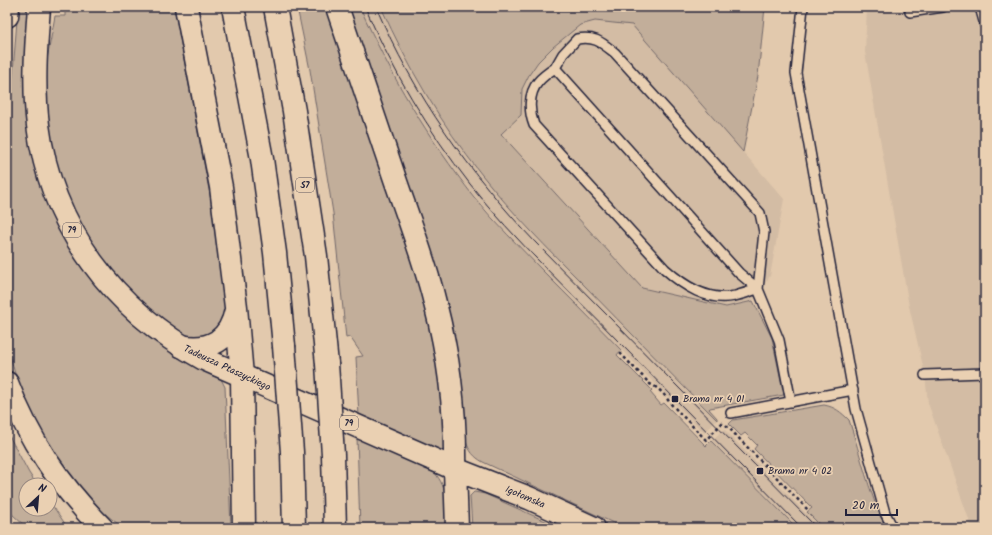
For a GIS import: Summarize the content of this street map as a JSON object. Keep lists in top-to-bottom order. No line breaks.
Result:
{"streets":{"main road":["S7","79","Tadeusza Ptaszyckiego","Igołomska"]},"crossings":[["Tadeusza Ptaszyckiego","Igołomska"]],"places":{"transit":["Brama nr 4 01","Brama nr 4 02"]},"scale_bar":"20 m","north":"top right"}
